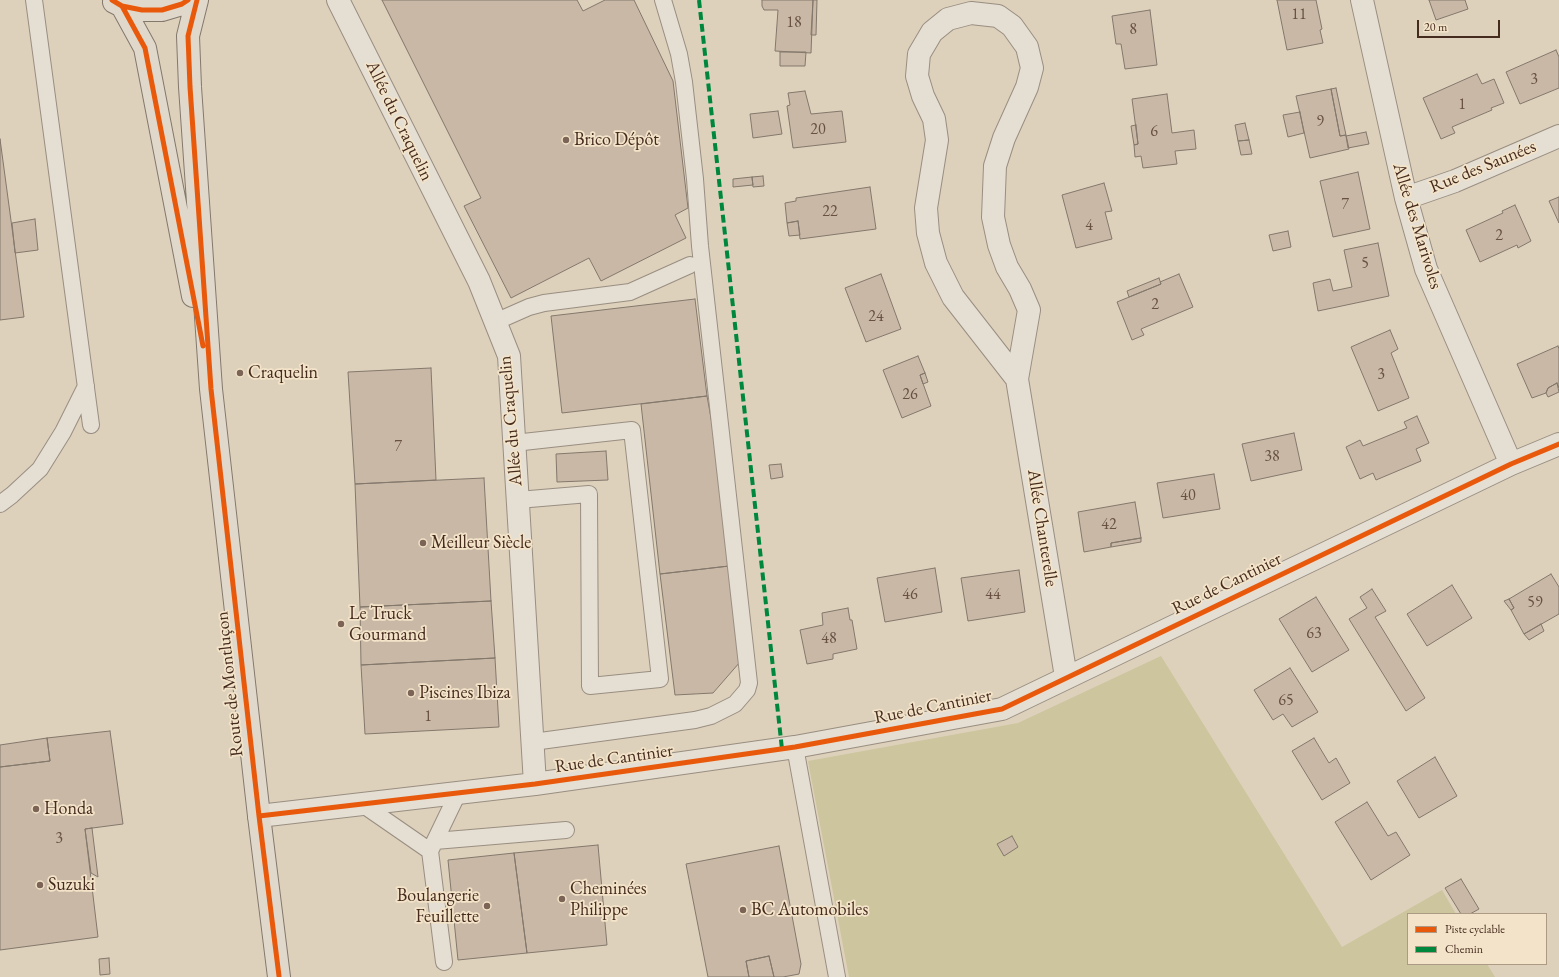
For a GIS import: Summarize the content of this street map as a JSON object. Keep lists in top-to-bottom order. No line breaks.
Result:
{"streets":{"main road":["Route de Montluçon"],"street":["Allée du Craquelin","Rue des Saunées","Allée des Marivoles","Allée Chanterelle","Rue de Cantinier"]},"crossings":[["Allée du Craquelin","Rue de Cantinier"],["Rue des Saunées","Allée des Marivoles"],["Allée des Marivoles","Rue de Cantinier"],["Allée Chanterelle","Rue de Cantinier"],["Rue de Cantinier","Route de Montluçon"]],"places":["Brico Dépôt","Craquelin","Meilleur Siècle","Le Truck Gourmand","Piscines Ibiza","Honda","Suzuki","Cheminées Philippe","Boulangerie Feuillette","BC Automobiles"],"house_numbers":["11","18","8","3","1","9","20","6","7","22","4","2","5","2","24","3","26","7","38","40","42","46","44","59","63","48","65","1","3"],"legend":["Piste cyclable","Chemin"],"scale_bar":"20 m"}
